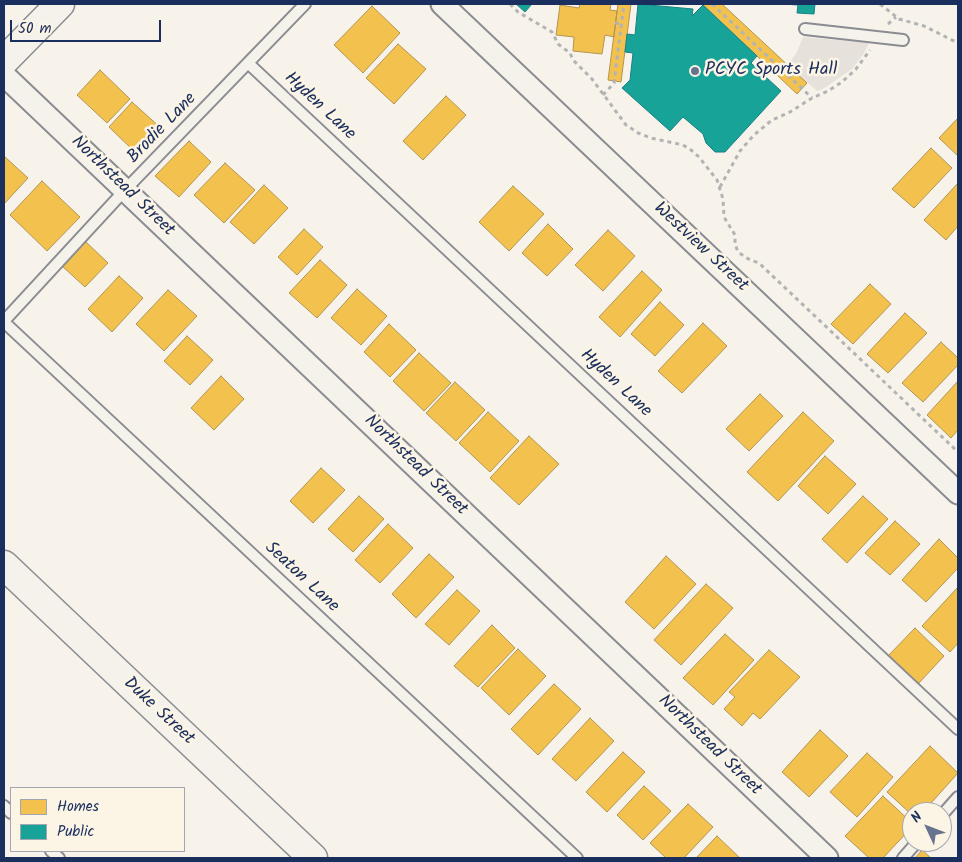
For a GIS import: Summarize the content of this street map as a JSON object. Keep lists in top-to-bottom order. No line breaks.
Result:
{"streets":{"main road":["Duke Street"],"street":["Northstead Street","Westview Street"],"lane":["Hyden Lane","Brodie Lane","Seaton Lane"]},"crossings":[["Hyden Lane","Brodie Lane"],["Brodie Lane","Northstead Street"],["Brodie Lane","Seaton Lane"]],"places":["PCYC Sports Hall"],"legend":["Homes","Public"],"scale_bar":"50 m","north":"top left"}
